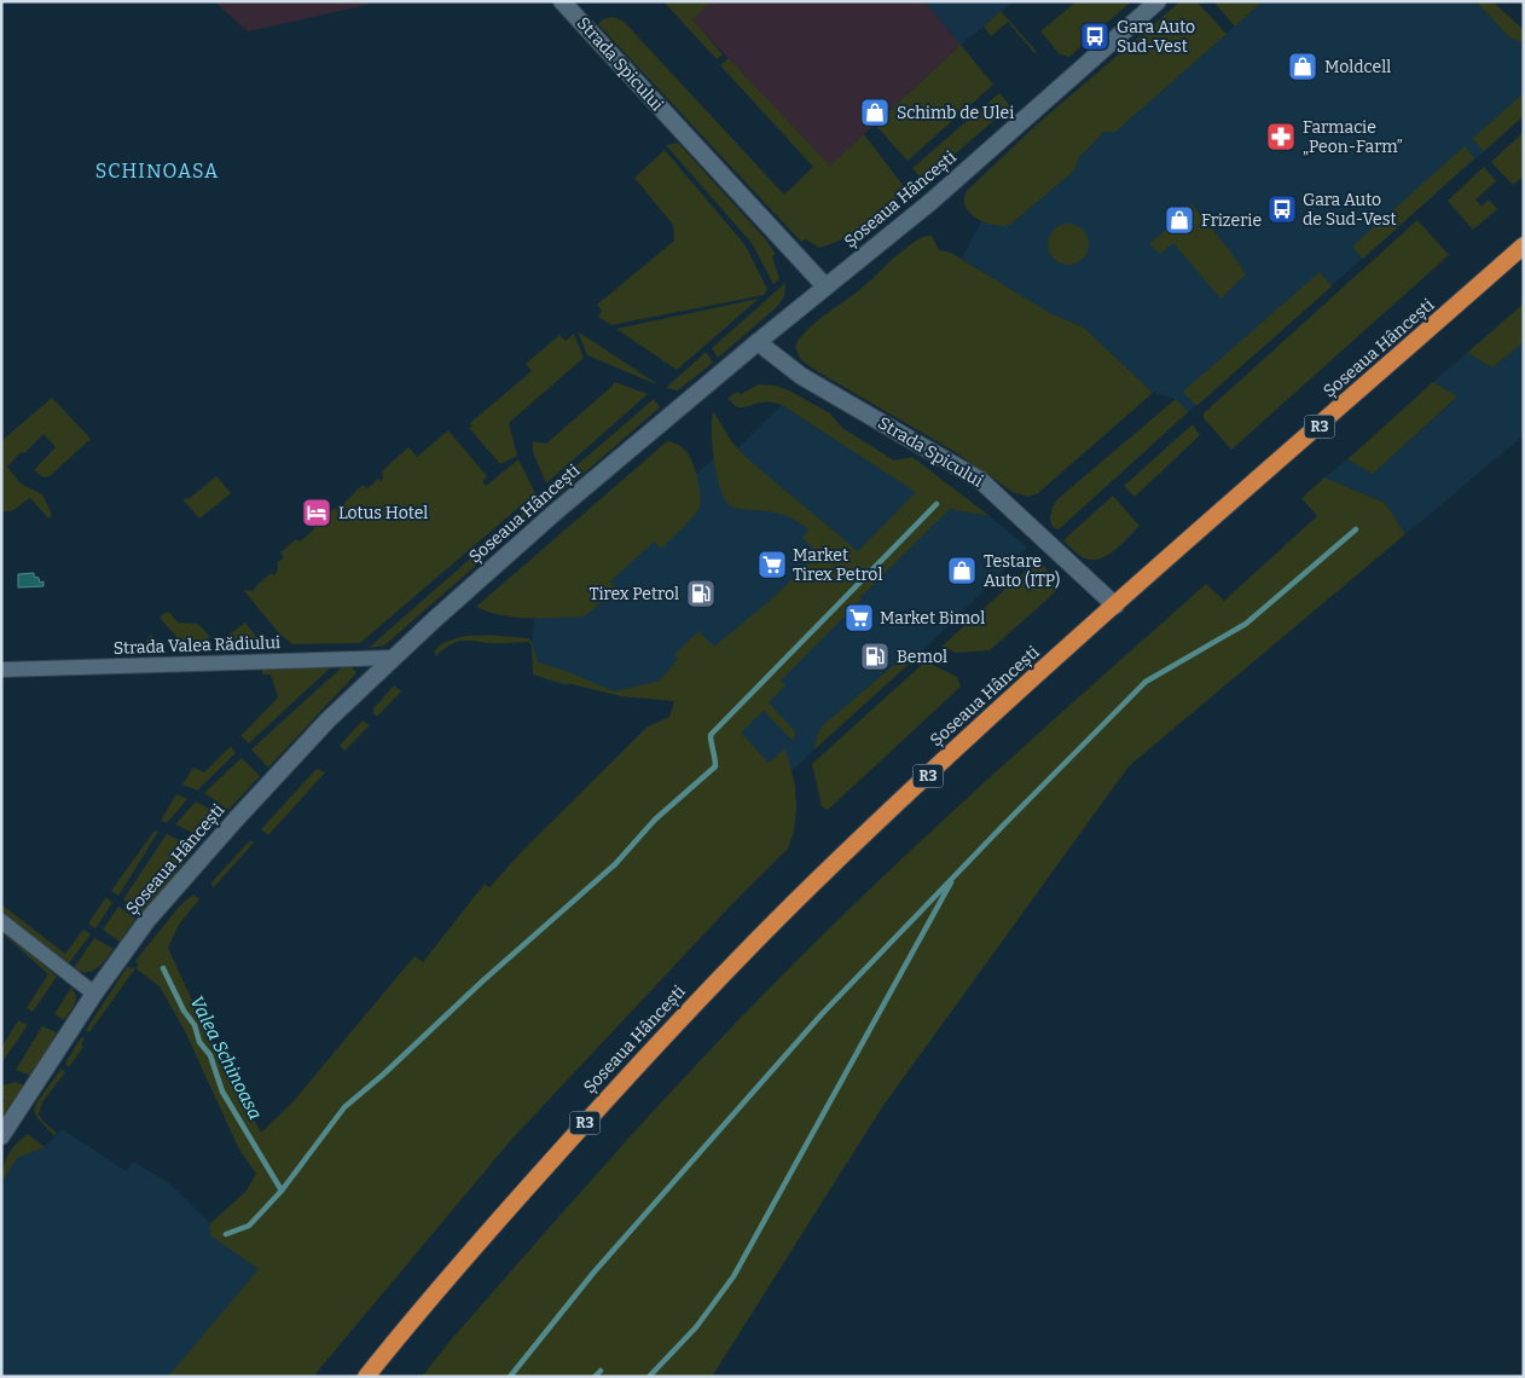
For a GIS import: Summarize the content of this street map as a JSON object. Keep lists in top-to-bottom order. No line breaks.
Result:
{"streets":{"highway":["Șoseaua Hâncești","R3"],"street":["Strada Spicului","Strada Valea Rădiului"]},"crossings":[["Strada Spicului","Șoseaua Hâncești"],["Șoseaua Hâncești","Strada Valea Rădiului"]],"districts":["SCHINOASA"],"water":["Valea Schinoasa"],"places":{"bus stop":["Gara Auto Sud-Vest","Gara Auto de Sud-Vest"],"shop":["Moldcell","Schimb de Ulei","Frizerie","Testare Auto (ITP)"],"pharmacy":["Farmacie „Peon-Farm”"],"hotel":["Lotus Hotel"],"supermarket":["Market Tirex Petrol","Market Bimol"],"fuel station":["Tirex Petrol","Bemol"]}}
